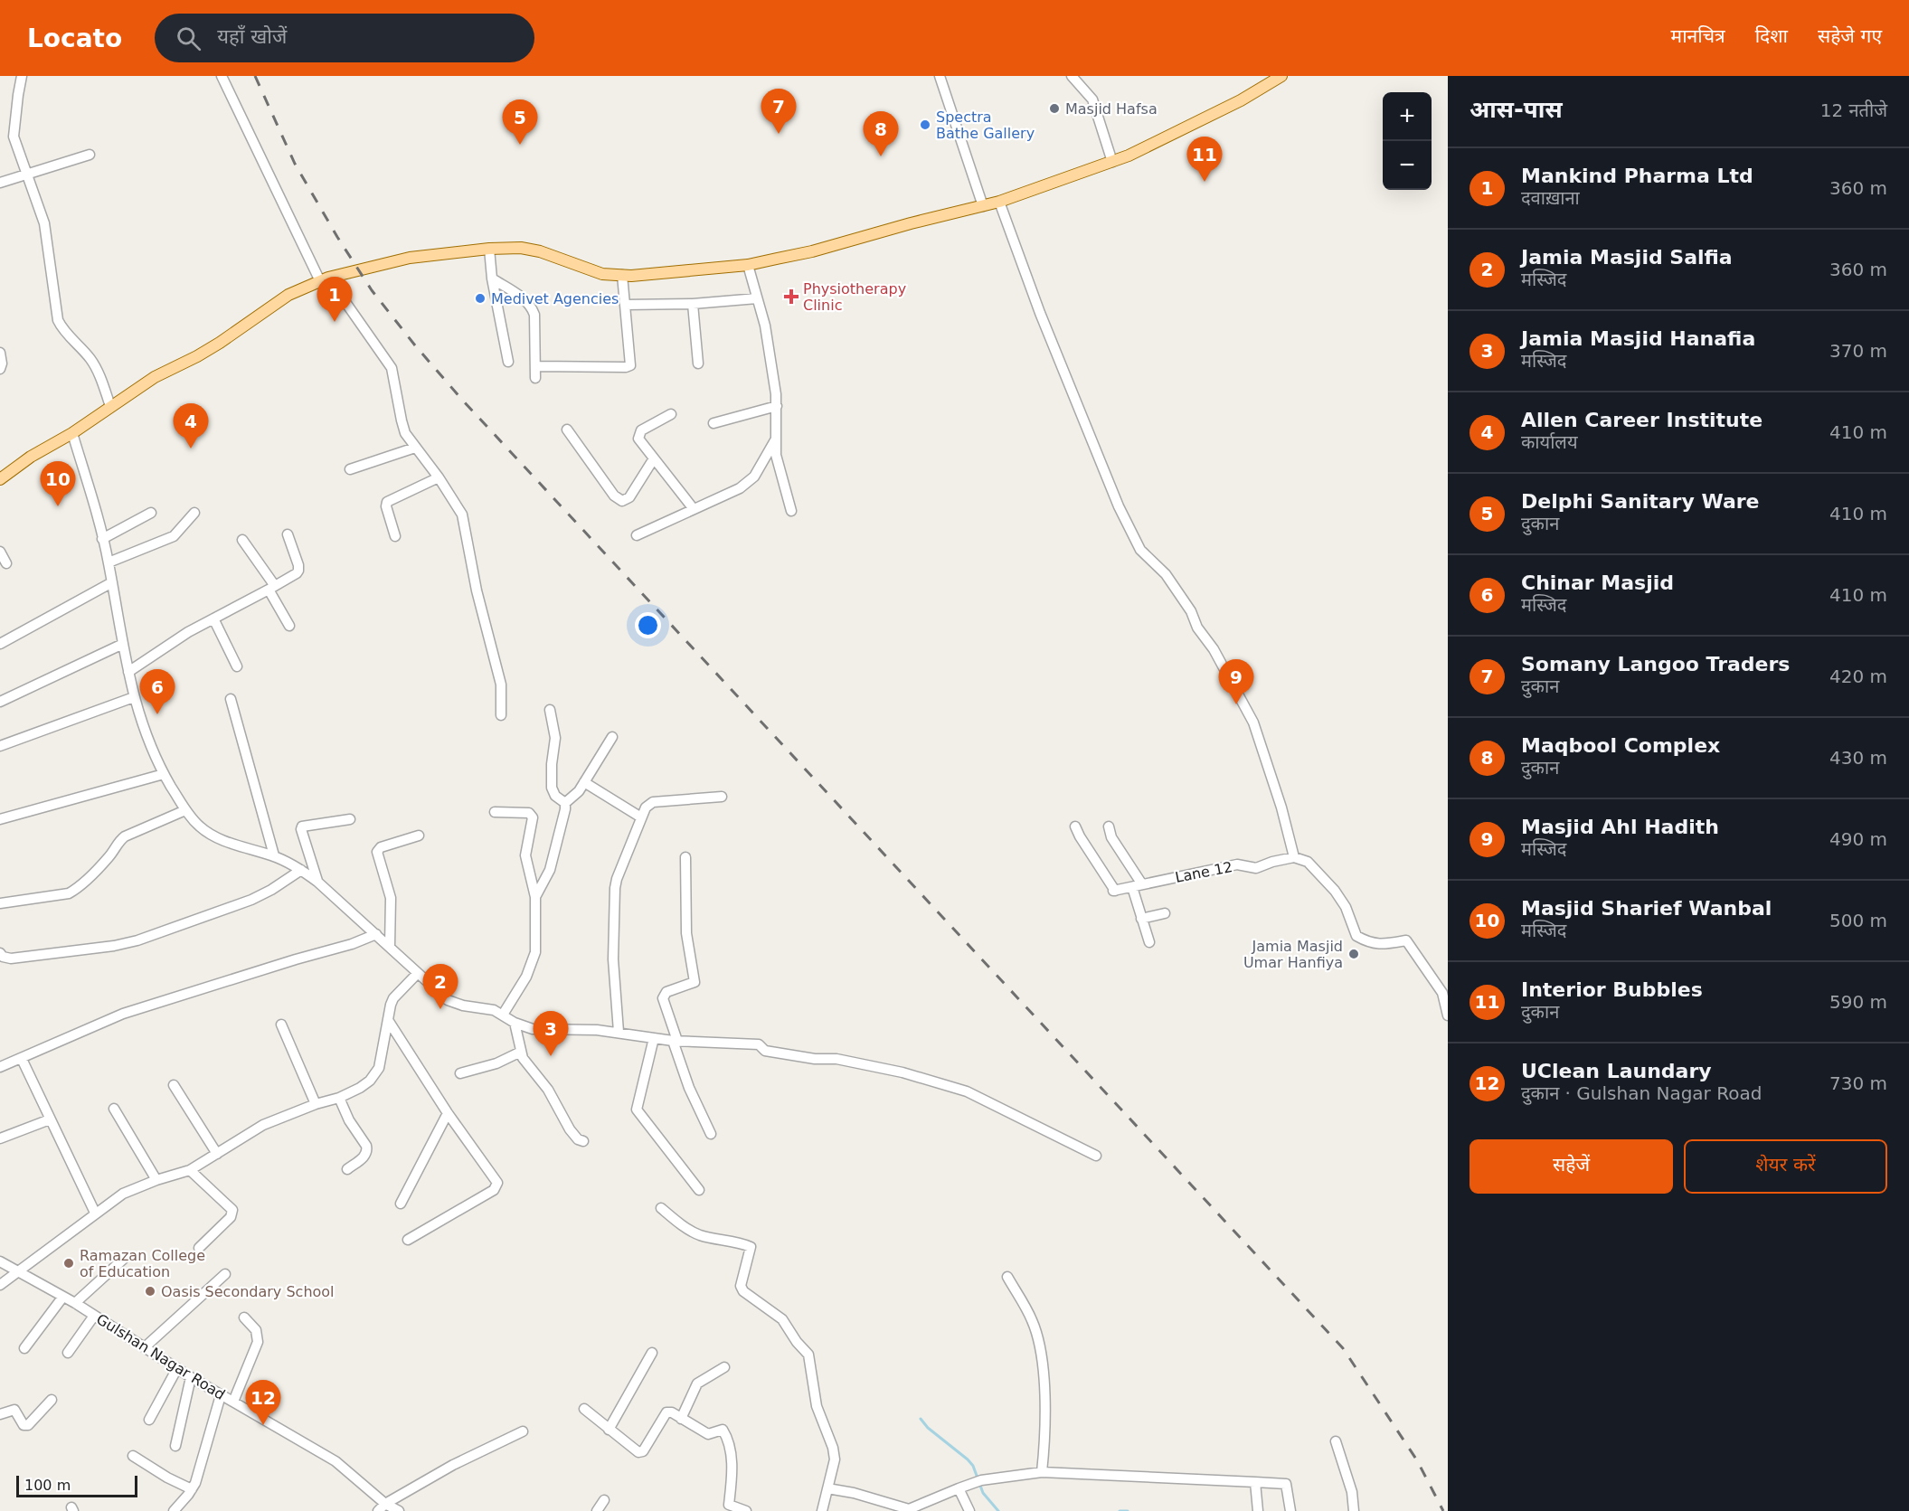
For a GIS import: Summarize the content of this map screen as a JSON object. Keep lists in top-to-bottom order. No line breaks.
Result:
{"streets":{"street":["Lane 12","Gulshan Nagar Road"]},"places":{"other":["Masjid Hafsa","Spectra Bathe Gallery","Medivet Agencies","Jamia Masjid Umar Hanfiya","Ramazan College of Education","Oasis Secondary School"],"health":["Physiotherapy Clinic"]},"scale_bar":"100 m","page":{"header":"Locato","search":"यहाँ खोजें","nav":["मानचित्र","दिशा","सहेजे गए"],"heading":["आस-पास","12 नतीजे"],"pins":["7","5","8","11","1","4","10","9","6","2","3","12"],"map_buttons":["+","−"],"list":[{"mark":"1","name":"Mankind Pharma Ltd","note":"दवाख़ाना","value":"360 m"},{"mark":"2","name":"Jamia Masjid Salfia","note":"मस्जिद","value":"360 m"},{"mark":"3","name":"Jamia Masjid Hanafia","note":"मस्जिद","value":"370 m"},{"mark":"4","name":"Allen Career Institute","note":"कार्यालय","value":"410 m"},{"mark":"5","name":"Delphi Sanitary Ware","note":"दुकान","value":"410 m"},{"mark":"6","name":"Chinar Masjid","note":"मस्जिद","value":"410 m"},{"mark":"7","name":"Somany Langoo Traders","note":"दुकान","value":"420 m"},{"mark":"8","name":"Maqbool Complex","note":"दुकान","value":"430 m"},{"mark":"9","name":"Masjid Ahl Hadith","note":"मस्जिद","value":"490 m"},{"mark":"10","name":"Masjid Sharief Wanbal","note":"मस्जिद","value":"500 m"},{"mark":"11","name":"Interior Bubbles","note":"दुकान","value":"590 m"},{"mark":"12","name":"UClean Laundary","note":"दुकान · Gulshan Nagar Road","value":"730 m"}],"buttons":["सहेजें","शेयर करें"],"scale":"100 m"}}
